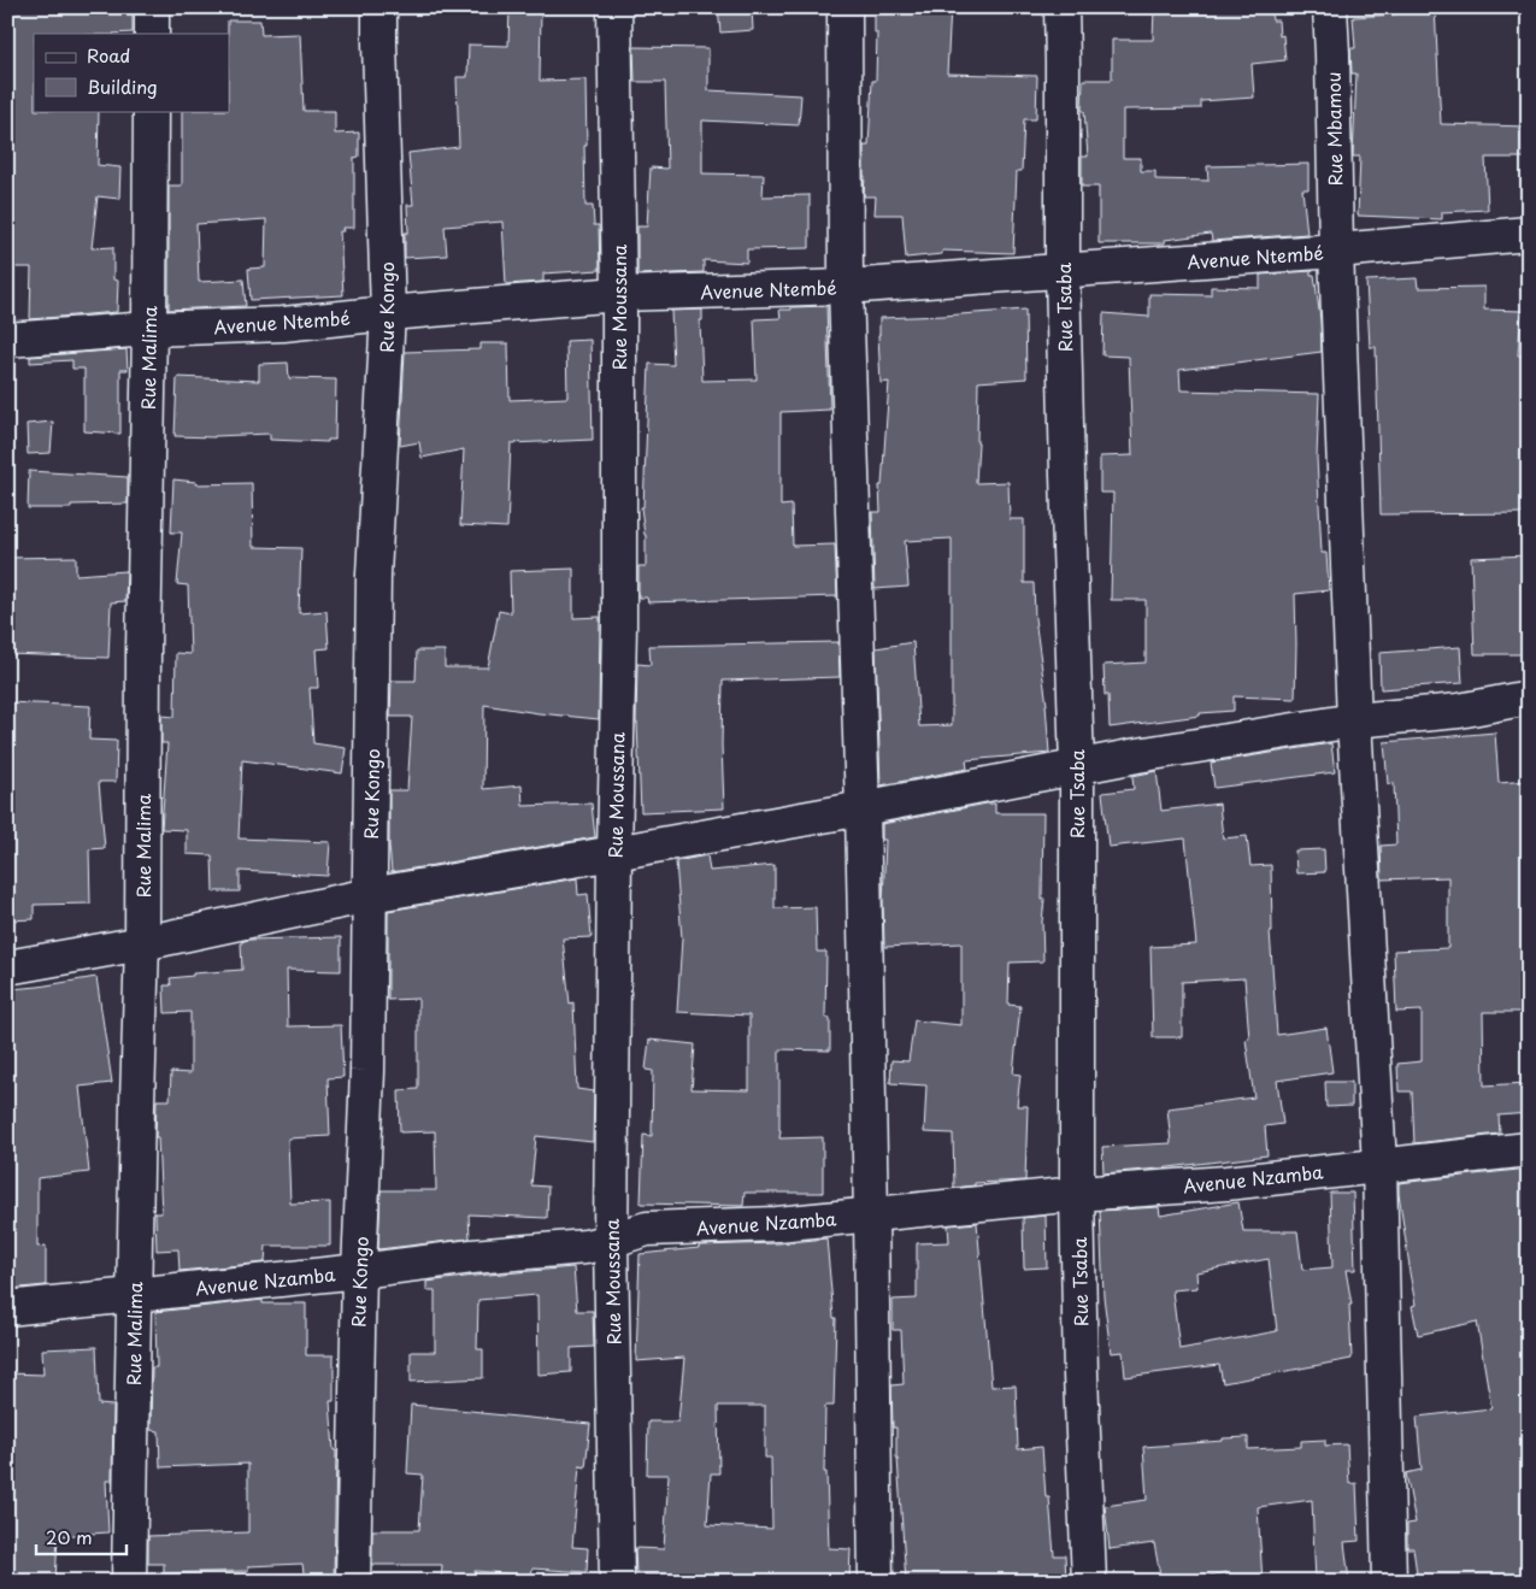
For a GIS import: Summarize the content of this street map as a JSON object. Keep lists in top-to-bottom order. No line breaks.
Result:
{"streets":{"street":["Rue Mbamou","Avenue Ntembé","Rue Kongo","Rue Moussana","Rue Tsaba","Rue Malima","Avenue Nzamba"]},"crossings":[["Rue Mbamou","Avenue Ntembé"],["Rue Mbamou","Avenue Nzamba"],["Avenue Ntembé","Rue Kongo"],["Avenue Ntembé","Rue Moussana"],["Avenue Ntembé","Rue Tsaba"],["Avenue Ntembé","Rue Malima"],["Rue Kongo","Avenue Nzamba"],["Rue Moussana","Avenue Nzamba"],["Rue Tsaba","Avenue Nzamba"],["Rue Malima","Avenue Nzamba"]],"legend":["Road","Building"],"scale_bar":"20 m"}
